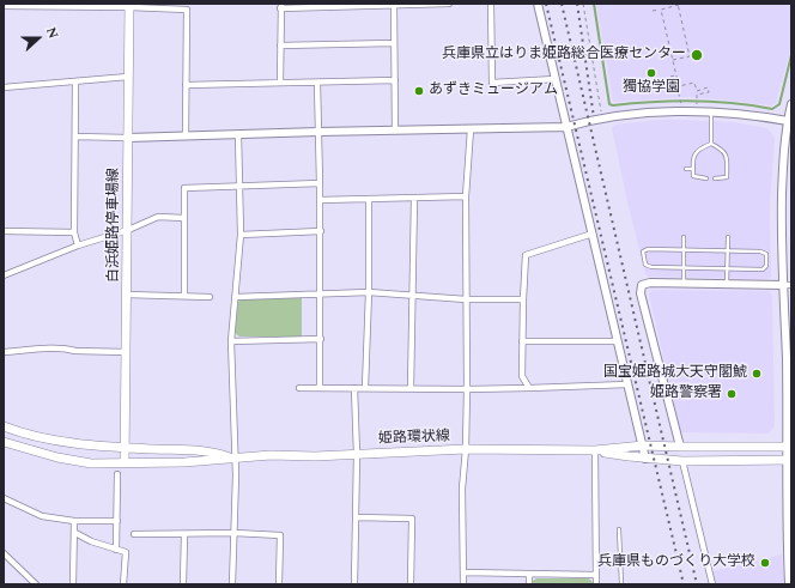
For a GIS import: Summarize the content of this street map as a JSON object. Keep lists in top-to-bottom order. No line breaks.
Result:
{"streets":{"main road":["白浜姫路停車場線","姫路環状線"]},"crossings":[["白浜姫路停車場線","姫路環状線"]],"places":["兵庫県立はりま姫路総合医療センター","獨協学園","あずきミュージアム","国宝姫路城大天守閣鯱","姫路警察署","兵庫県ものづくり大学校"],"north":"right"}
